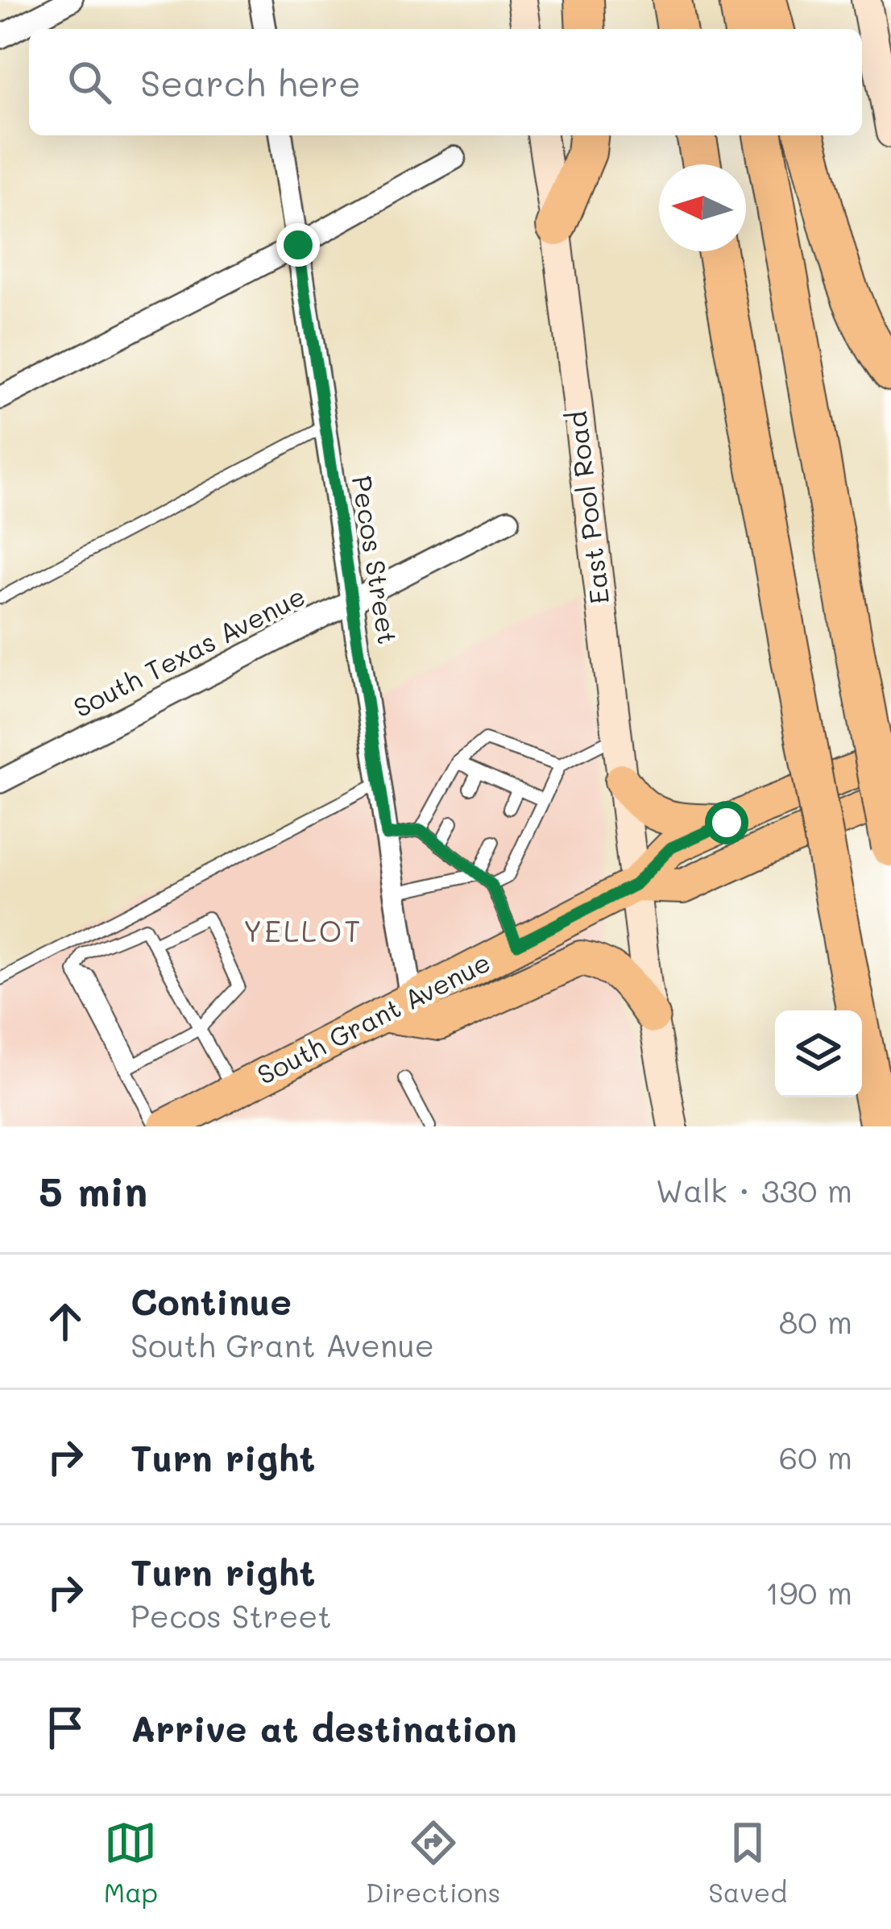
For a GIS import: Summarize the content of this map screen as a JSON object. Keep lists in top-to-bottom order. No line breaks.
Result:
{"streets":{"main road":["East Pool Road","South Grant Avenue"],"street":["Pecos Street","South Texas Avenue"]},"crossings":[["East Pool Road","South Grant Avenue"],["Pecos Street","South Texas Avenue"],["Pecos Street","South Grant Avenue"]],"districts":["YELLOT"],"north":"left","page":{"search":"Search here","heading":["5 min","Walk · 330 m"],"list":[["Continue","South Grant Avenue","80 m"],["Turn right","60 m"],["Turn right","Pecos Street","190 m"],"Arrive at destination"],"nav":["Map","Directions","Saved"]}}
